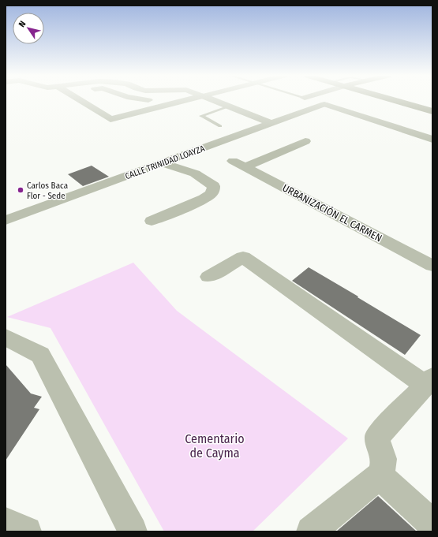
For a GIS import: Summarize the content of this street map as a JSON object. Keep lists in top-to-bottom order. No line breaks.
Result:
{"streets":{"street":["CALLE TRINIDAD LOAYZA","URBANIZACIÓN EL CARMEN"]},"parks":["Cementario de Cayma"],"places":["Carlos Baca Flor - Sede"],"north":"top left"}
